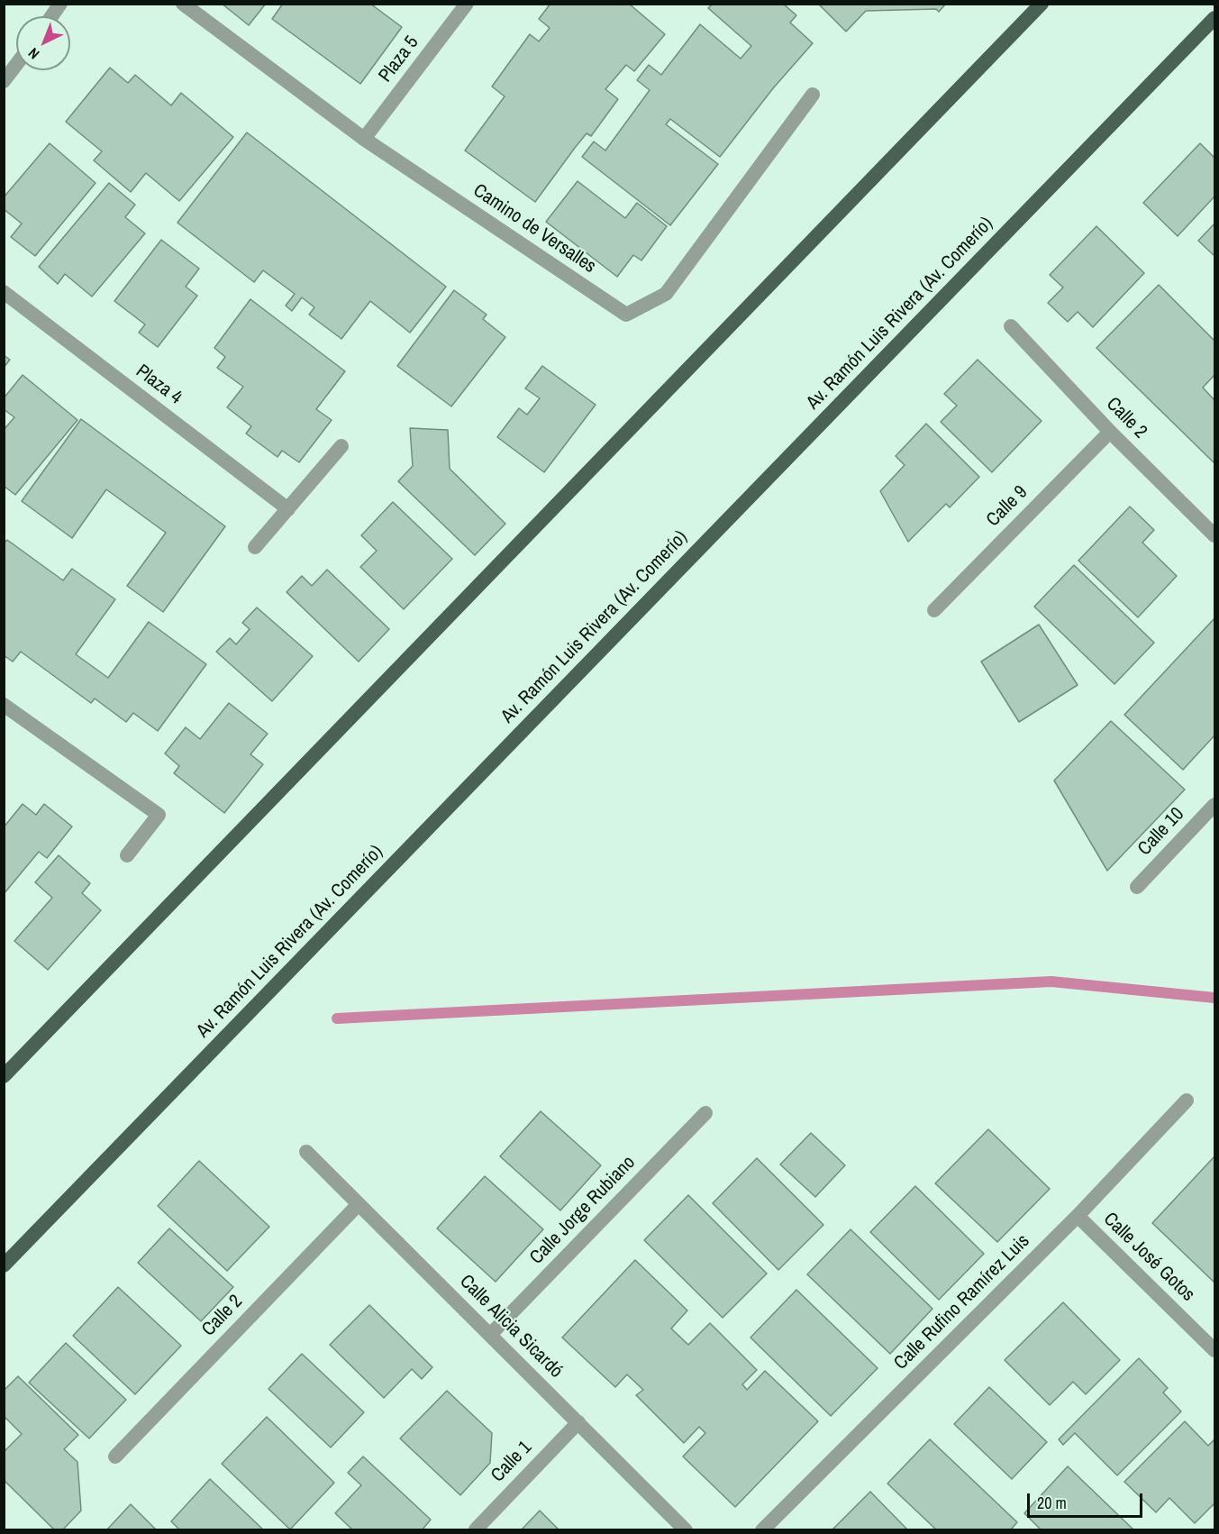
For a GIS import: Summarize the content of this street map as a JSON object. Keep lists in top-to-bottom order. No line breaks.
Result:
{"streets":{"main road":["Av. Ramón Luis Rivera (Av. Comerío)"],"street":["Plaza 5","Camino de Versalles","Plaza 4","Calle 2","Calle 9","Calle 10","Calle Jorge Rubiano","Calle José Gotos","Calle Rufino Ramírez Luis","Calle Alicia Sicardó","Calle 1"]},"crossings":[["Plaza 5","Camino de Versalles"],["Calle 2","Calle 9"],["Calle 2","Calle Alicia Sicardó"],["Calle Jorge Rubiano","Calle Alicia Sicardó"],["Calle José Gotos","Calle Rufino Ramírez Luis"],["Calle Alicia Sicardó","Calle 1"]],"scale_bar":"20 m","north":"bottom left"}
